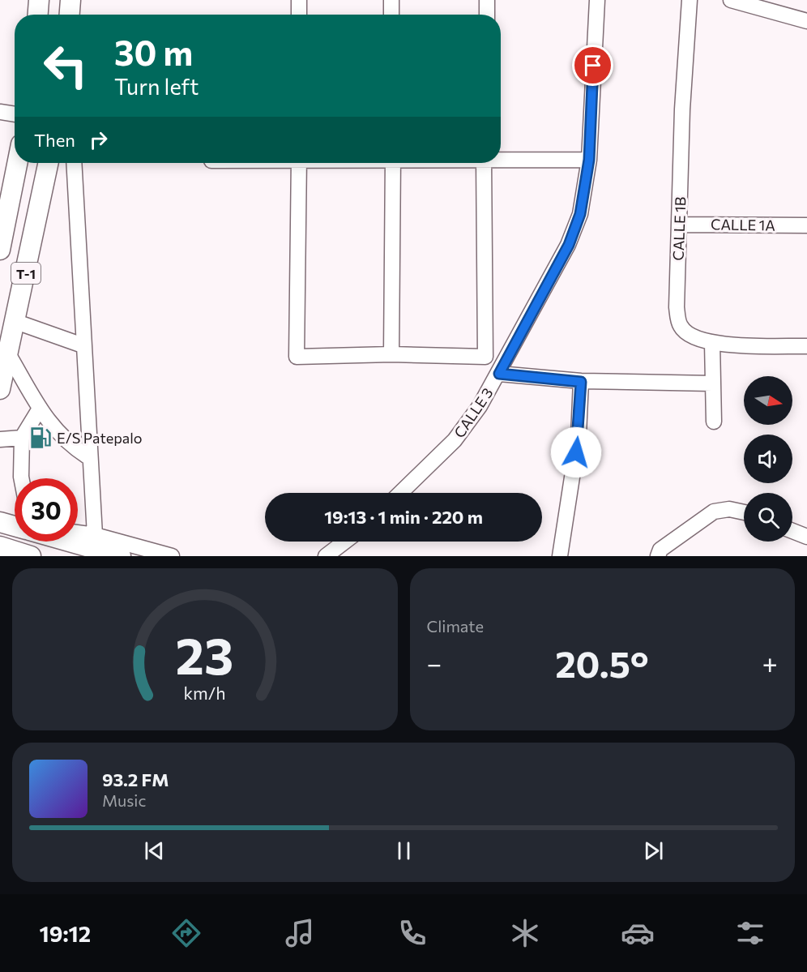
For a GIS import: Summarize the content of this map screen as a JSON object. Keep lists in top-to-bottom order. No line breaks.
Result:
{"streets":{"main road":["T-1"],"street":["CALLE 1A","CALLE 1B","CALLE 3"]},"crossings":[["CALLE 1A","CALLE 1B"]],"places":{"fuel station":["E/S Patepalo"]},"north":"right","page":{"turn":["30 m","Turn left"],"then":"Then","limit":"30","trip":"19:13 · 1 min · 220 m","tile":"Climate","heat":["−","20.5°","+"],"song":["93.2 FM","Music"],"tabs":"19:12","gauge":["23","km/h"]}}
